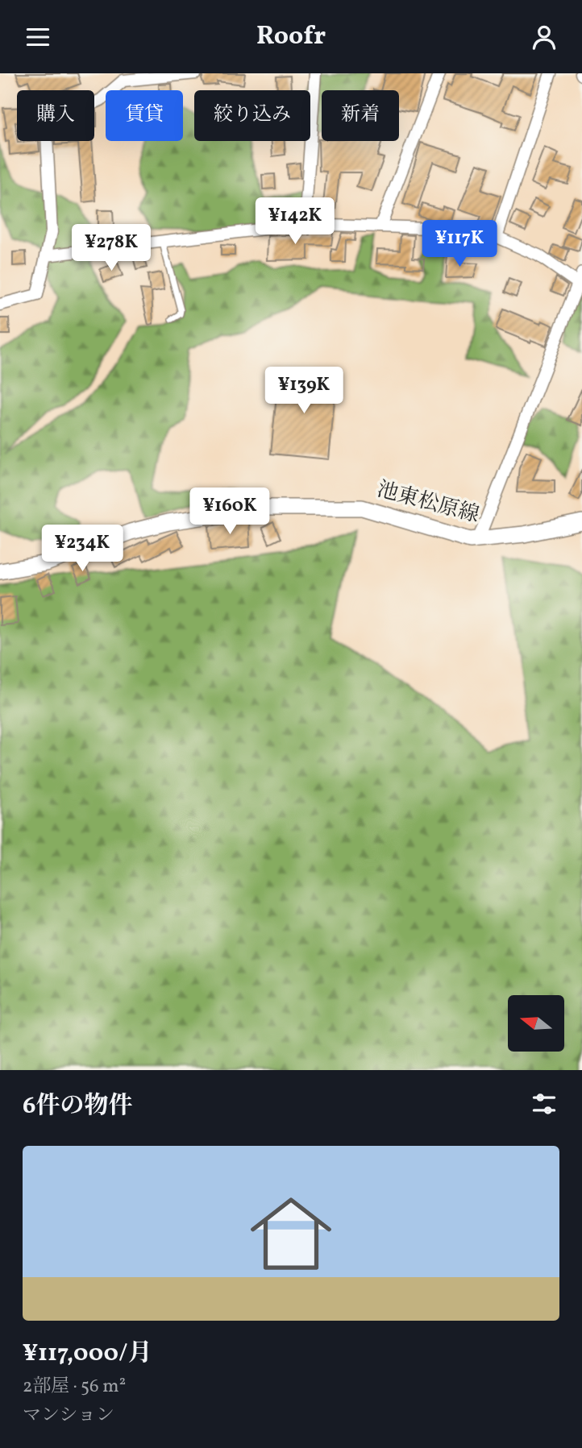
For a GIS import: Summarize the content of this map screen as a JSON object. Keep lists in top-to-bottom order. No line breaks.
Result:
{"streets":{"main road":["池東松原線"]},"north":"left","page":{"header":"Roofr","chip":["購入","賃貸","絞り込み","新着"],"price":["¥142K","¥117K","¥278K","¥139K","¥160K","¥234K"],"heading":"6件の物件","list":[{"name":"¥117,000/月","note":"2部屋 · 56 m² · マンション"}]}}
